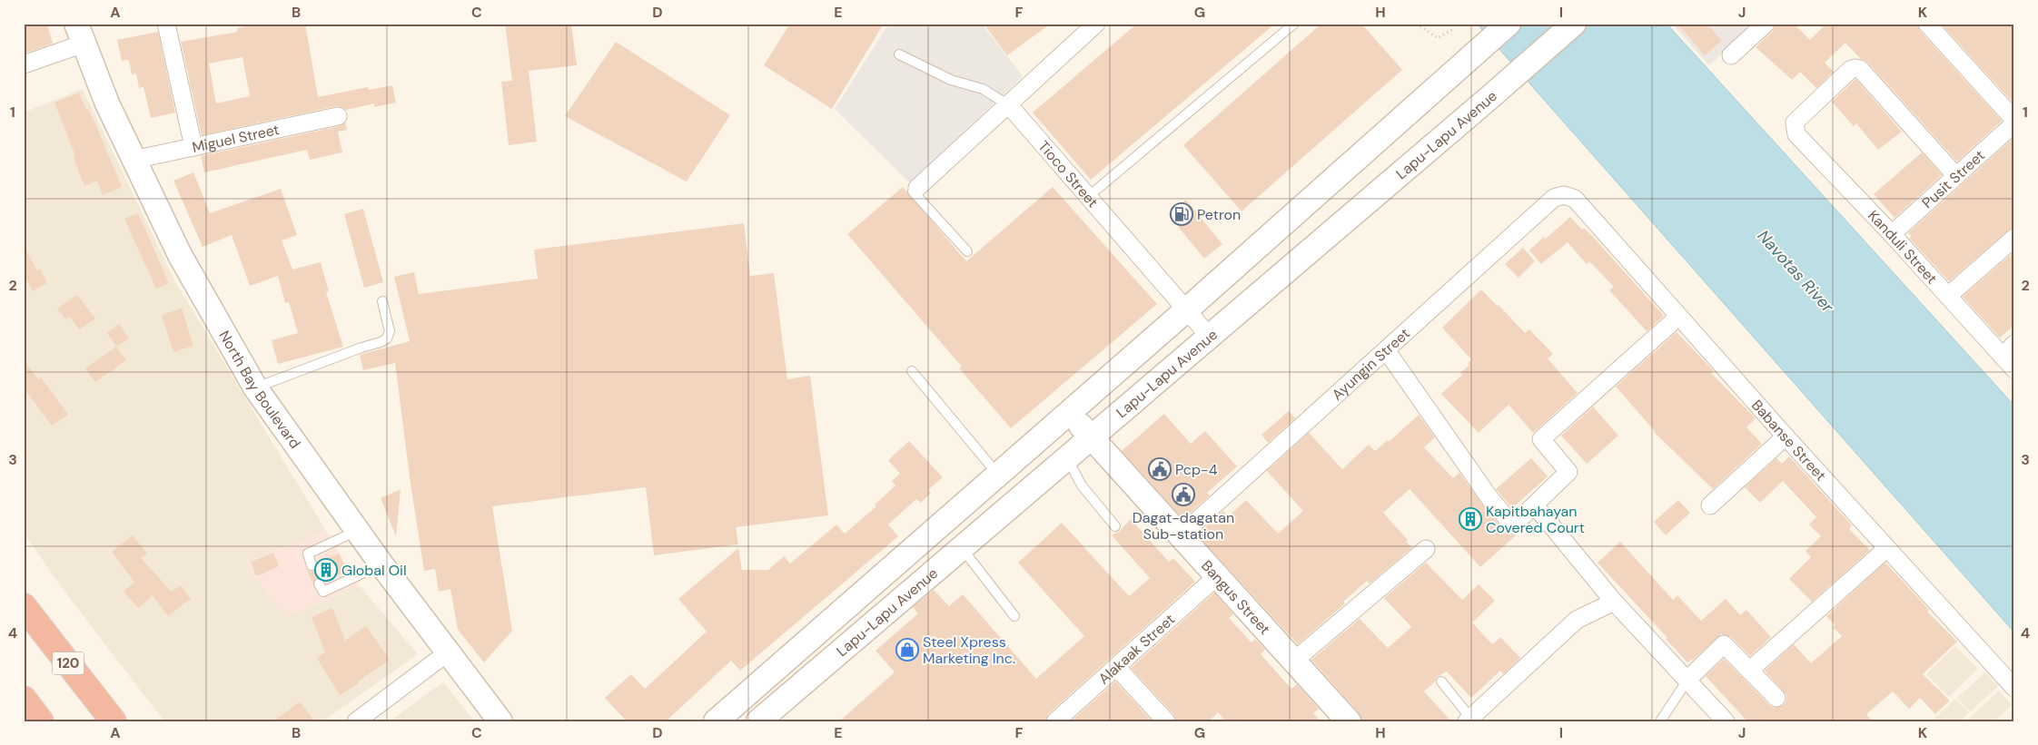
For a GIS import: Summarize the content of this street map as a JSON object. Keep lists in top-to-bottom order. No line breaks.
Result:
{"streets":{"highway":["120"],"main road":["Lapu-Lapu Avenue","North Bay Boulevard","Bangus Street"],"street":["Miguel Street","Tioco Street","Pusit Street","Kanduli Street","Ayungin Street","Babanse Street","Alakaak Street"]},"crossings":[["Lapu-Lapu Avenue","Tioco Street"],["Lapu-Lapu Avenue","Bangus Street"],["Miguel Street","North Bay Boulevard"],["Pusit Street","Kanduli Street"],["Ayungin Street","Babanse Street"],["Ayungin Street","Bangus Street"],["Bangus Street","Alakaak Street"]],"water":["Navotas River"],"places":{"fuel station":["Petron"],"public building":["Pcp-4","Dagat-dagatan Sub-station"],"building":["Kapitbahayan Covered Court","Global Oil"],"shop":["Steel Xpress Marketing Inc."]},"grid":{"columns":["A","B","C","D","E","F","G","H","I","J","K"],"rows":["1","2","3","4"]}}
